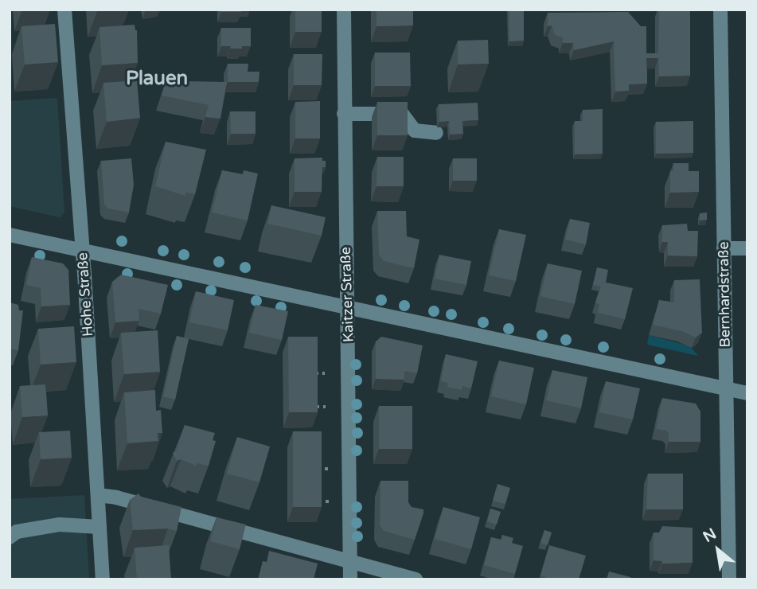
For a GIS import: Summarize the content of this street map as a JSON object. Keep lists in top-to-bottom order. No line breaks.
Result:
{"streets":{"street":["Hohe Straße","Kaitzer Straße","Bernhardstraße"]},"districts":["Plauen"],"north":"top left"}
